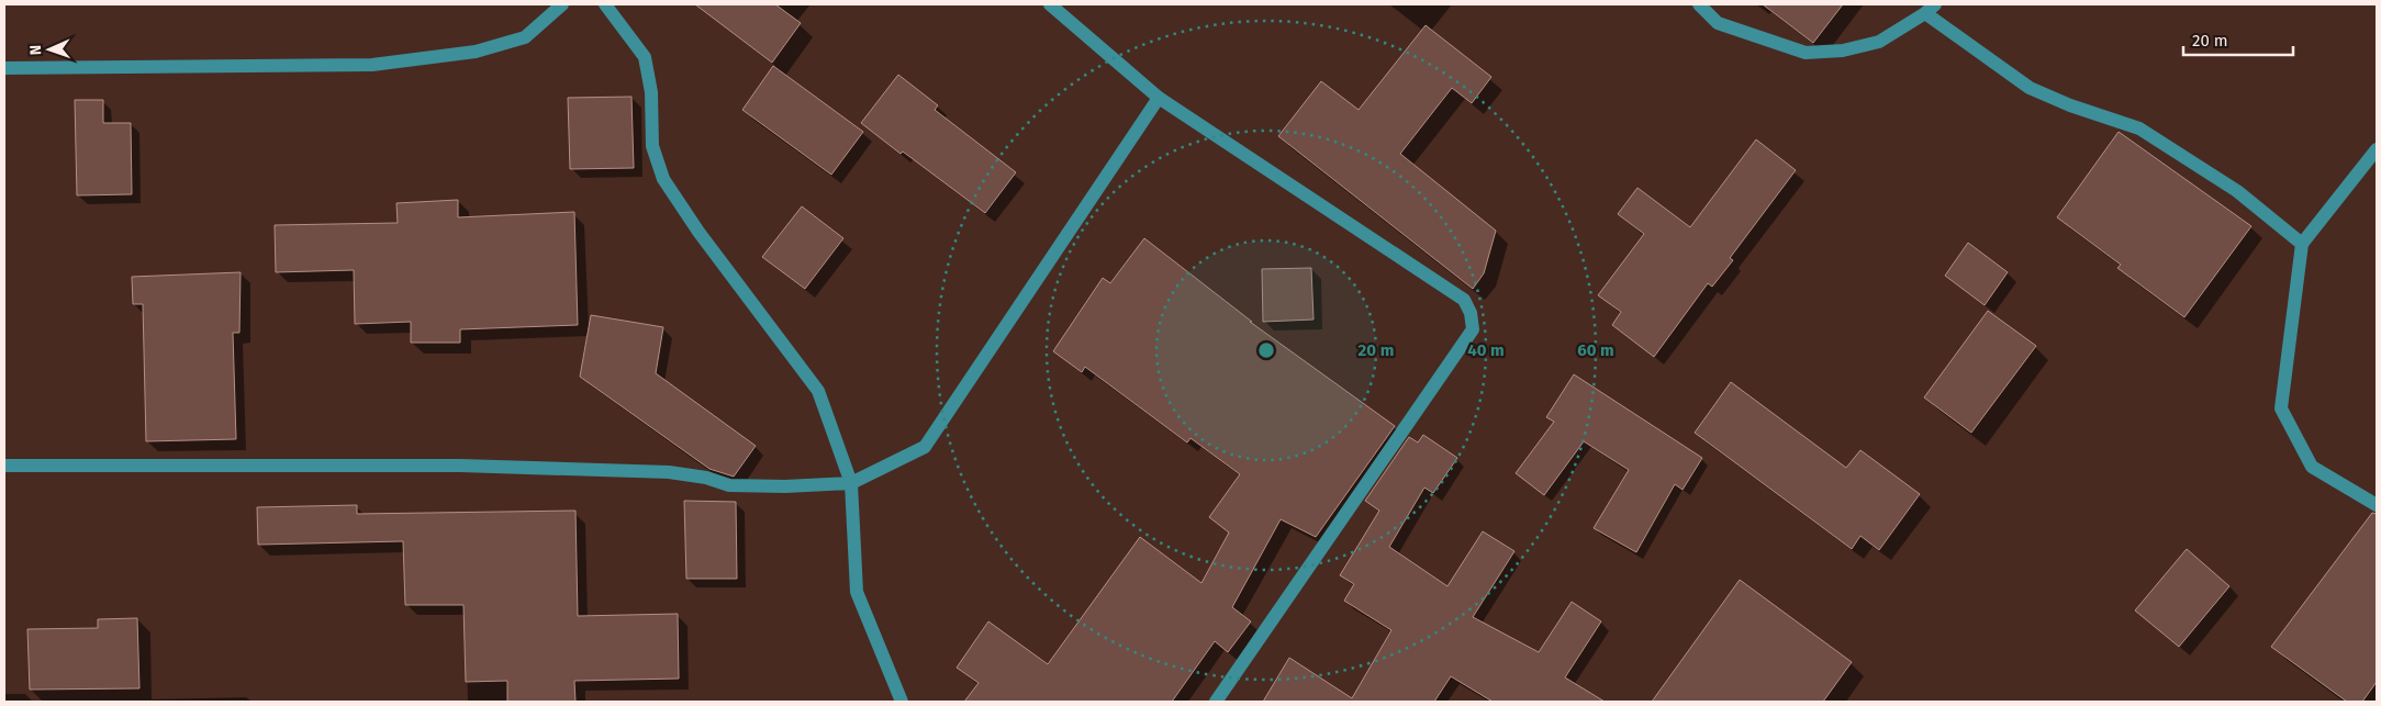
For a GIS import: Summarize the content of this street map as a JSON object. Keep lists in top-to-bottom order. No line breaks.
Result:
{"scale_bar":"20 m","north":"left","rings":["20 m","40 m","60 m"]}
